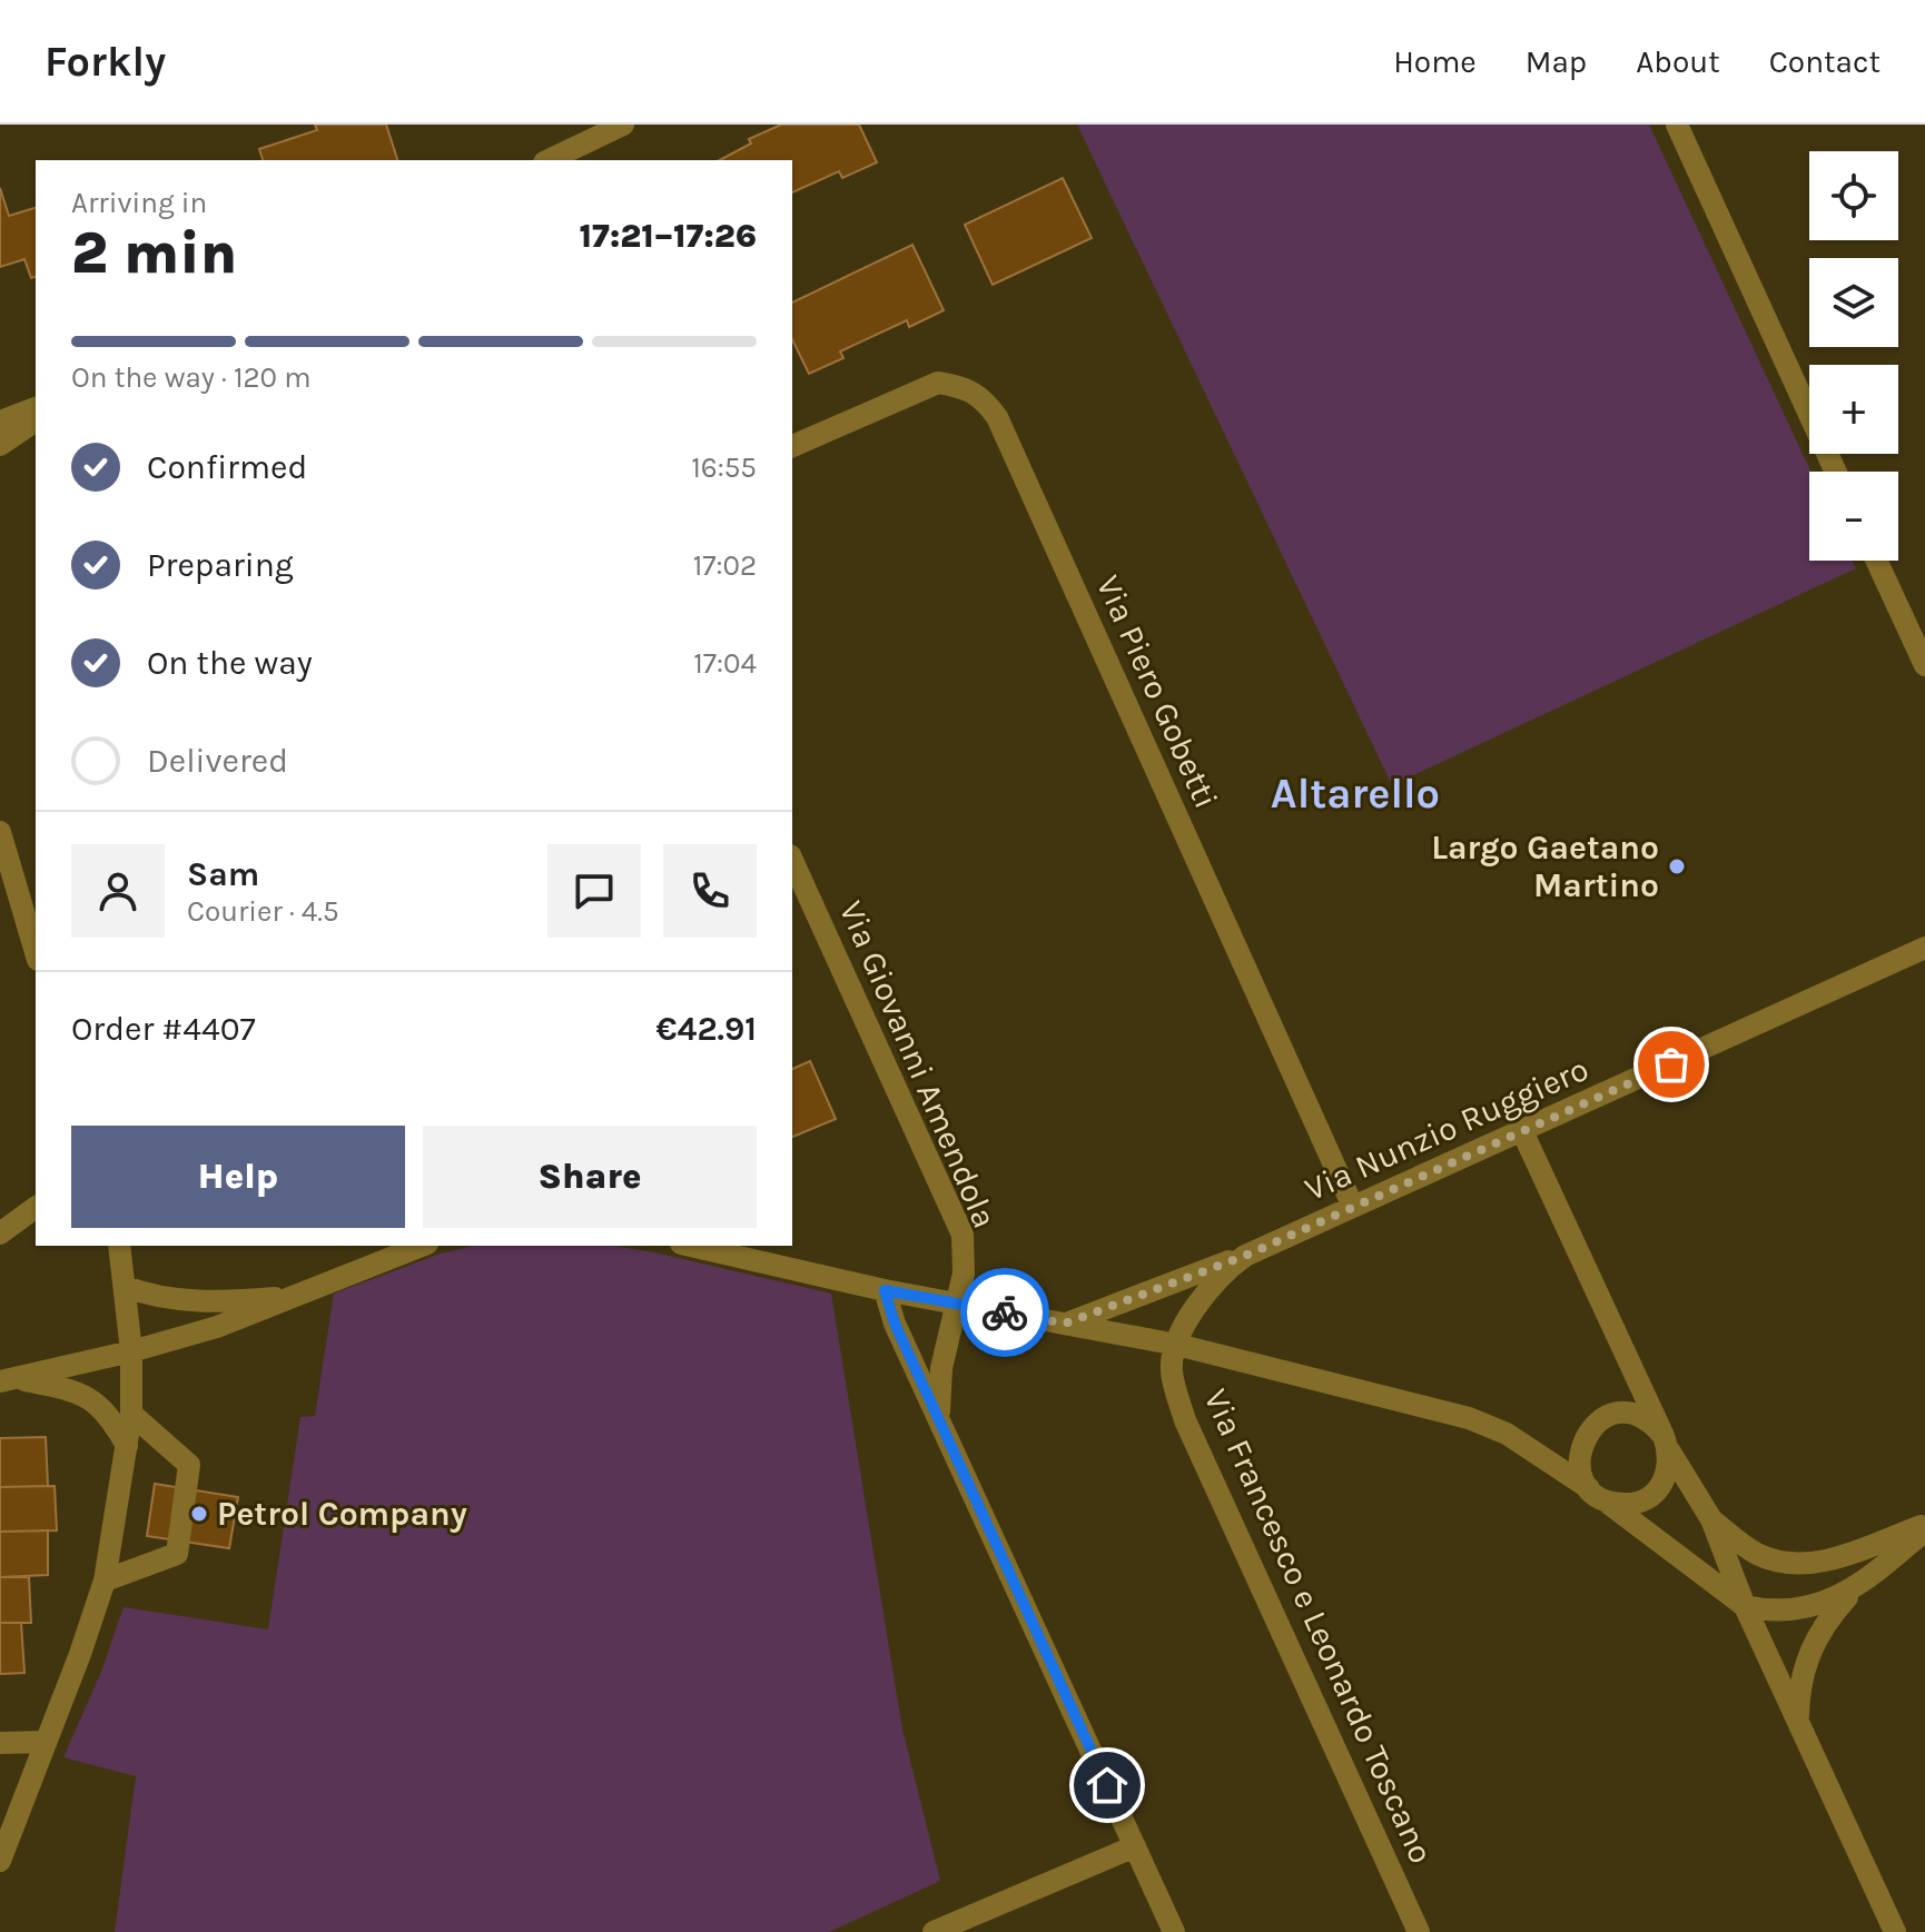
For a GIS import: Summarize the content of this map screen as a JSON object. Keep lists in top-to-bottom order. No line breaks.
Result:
{"streets":{"street":["Via Piero Gobetti","Via Giovanni Amendola","Via Nunzio Ruggiero","Via Francesco e Leonardo Toscano"]},"crossings":[["Via Piero Gobetti","Via Nunzio Ruggiero"],["Via Nunzio Ruggiero","Via Francesco e Leonardo Toscano"]],"districts":["Altarello"],"places":["Largo Gaetano Martino","Petrol Company"],"page":{"header":"Forkly","nav":["Home","Map","About","Contact"],"map_buttons":["+","−"],"heading":["2 min","Arriving in","17:21–17:26"],"panel":["Sam","Courier · 4.5","Order #4407","€42.91"],"bar":"On the way · 120 m","list":[["Confirmed","16:55"],["Preparing","17:02"],["On the way","17:04"],"Delivered"],"buttons":["Help","Share"]}}
